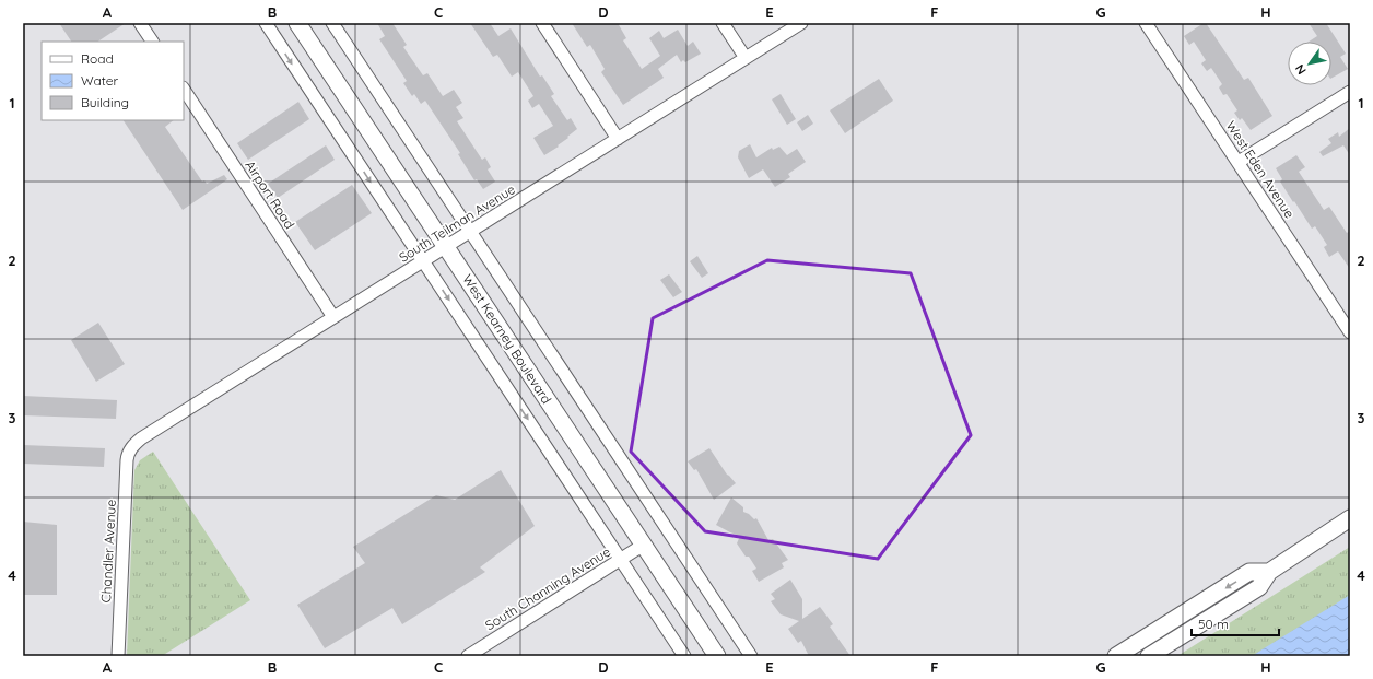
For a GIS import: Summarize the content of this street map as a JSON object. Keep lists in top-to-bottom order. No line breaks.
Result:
{"streets":{"main road":["West Kearney Boulevard"],"street":["West Eden Avenue","Airport Road","South Teilman Avenue","Chandler Avenue","South Channing Avenue"]},"crossings":[["Airport Road","South Teilman Avenue"],["South Teilman Avenue","West Kearney Boulevard"],["South Teilman Avenue","Chandler Avenue"],["West Kearney Boulevard","South Channing Avenue"]],"legend":["Road","Water","Building"],"scale_bar":"50 m","north":"bottom left","grid":{"columns":["A","B","C","D","E","F","G","H"],"rows":["1","2","3","4"]}}
